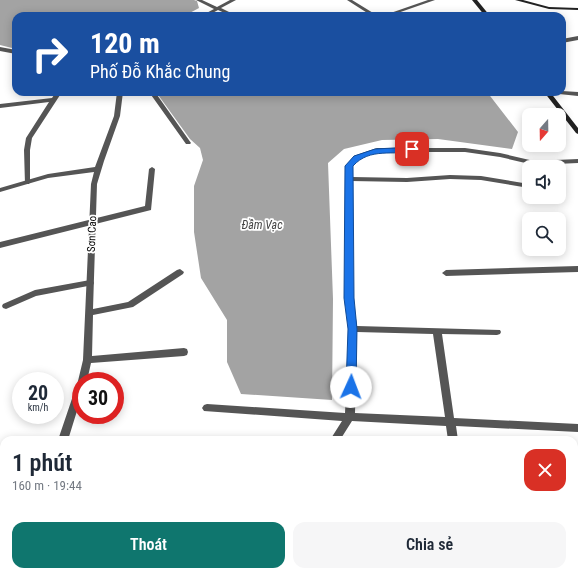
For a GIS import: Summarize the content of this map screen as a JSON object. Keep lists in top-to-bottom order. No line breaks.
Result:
{"streets":{"street":["Sơn Cao"]},"water":["Đầm Vạc"],"north":"bottom","page":{"turn":["120 m","Phố Đỗ Khắc Chung"],"speed":"20 km/h","limit":"30","heading":["1 phút","160 m · 19:44"],"buttons":["Thoát","Chia sẻ"]}}
